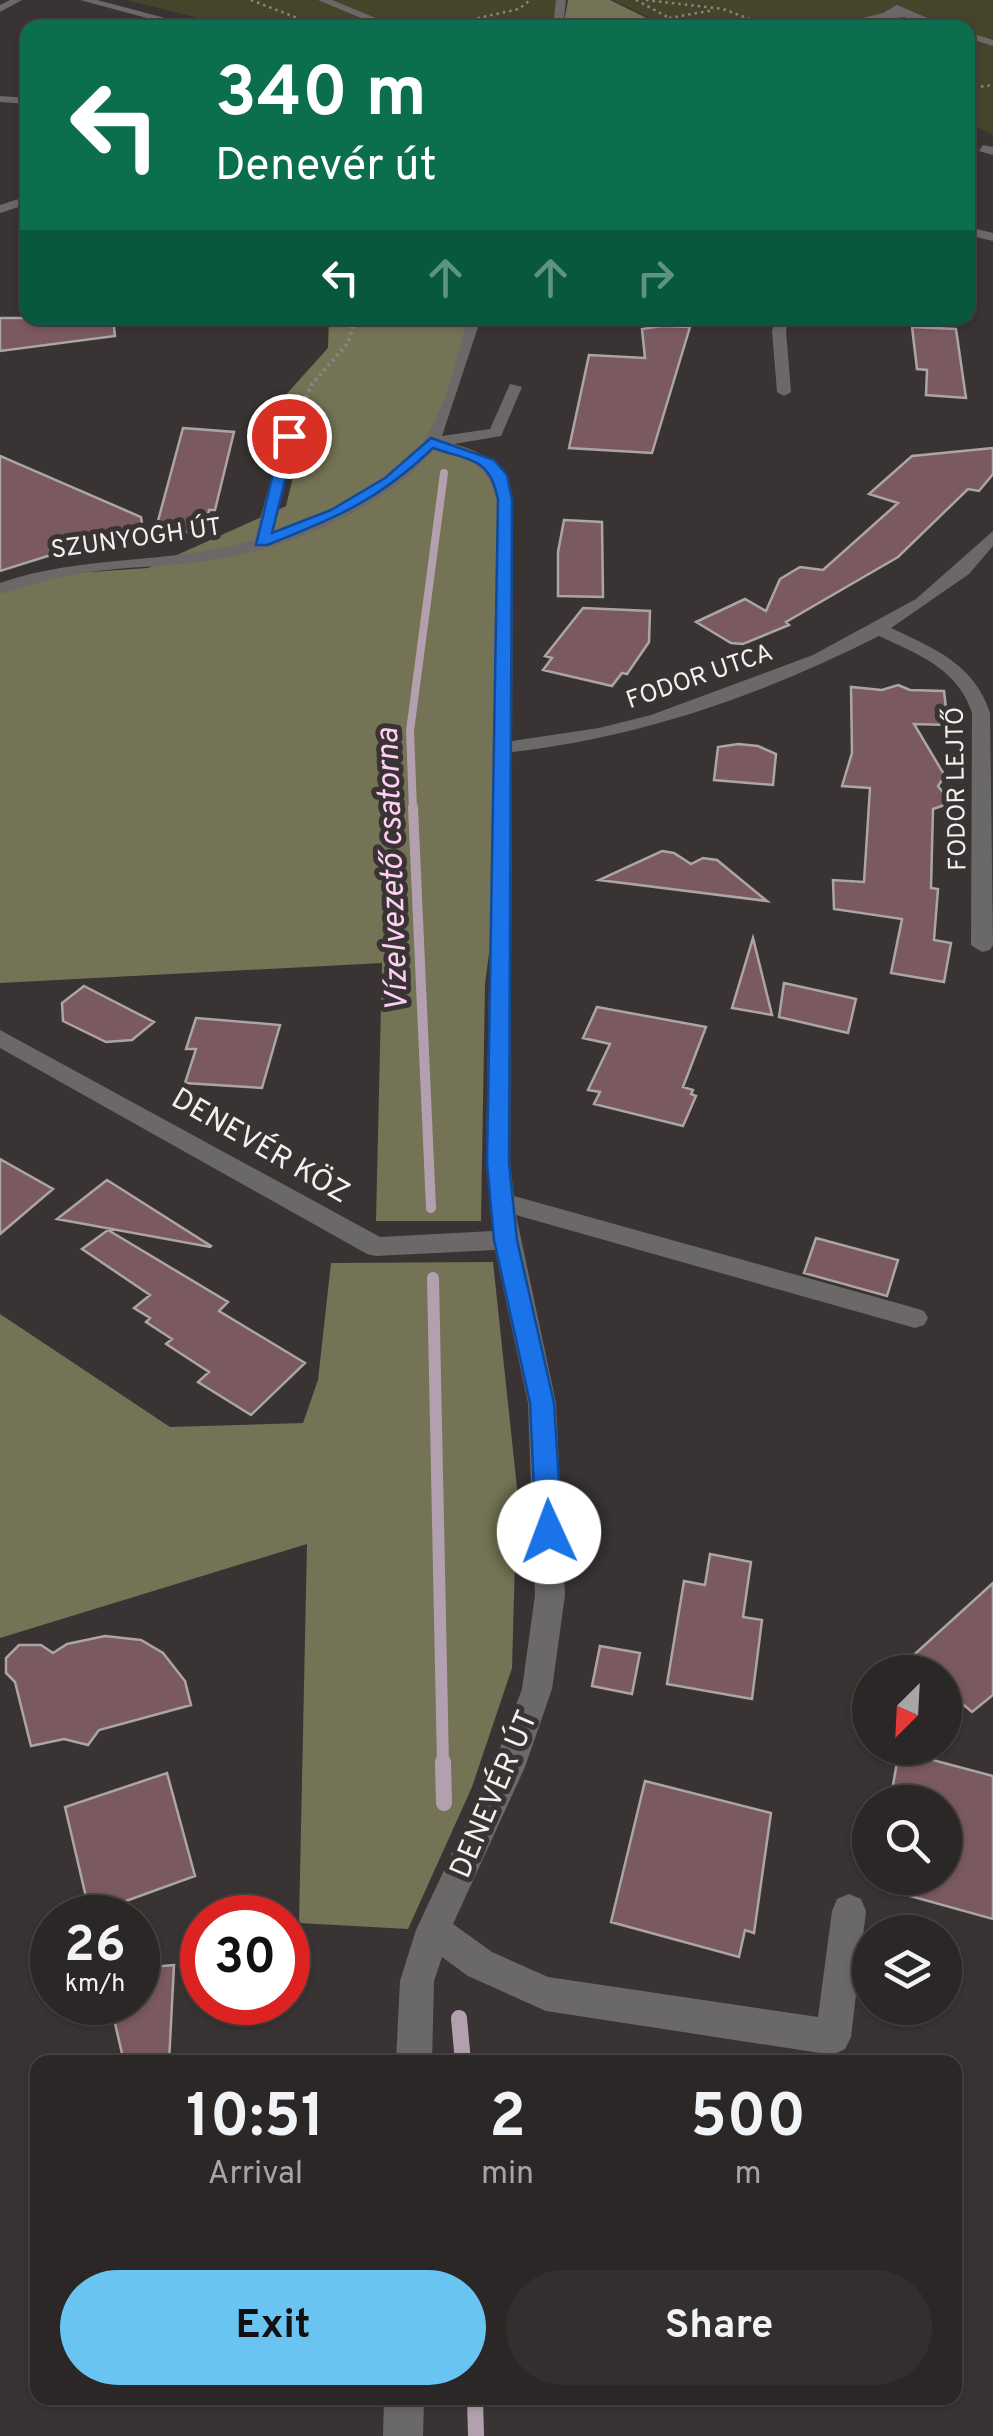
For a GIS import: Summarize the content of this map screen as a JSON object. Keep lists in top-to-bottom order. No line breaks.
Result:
{"streets":{"street":["SZUNYOGH ÚT","FODOR UTCA","FODOR LEJTŐ","DENEVÉR KÖZ","DENEVÉR ÚT"]},"crossings":[["SZUNYOGH ÚT","DENEVÉR ÚT"],["FODOR UTCA","FODOR LEJTŐ"],["FODOR UTCA","DENEVÉR ÚT"],["DENEVÉR KÖZ","DENEVÉR ÚT"]],"water":["Vízelvezető csatorna"],"north":"bottom left","page":{"turn":["340 m","Denevér út"],"speed":"26 km/h","limit":"30","eta":["10:51","Arrival","2","min","500","m"],"buttons":["Exit","Share"]}}
